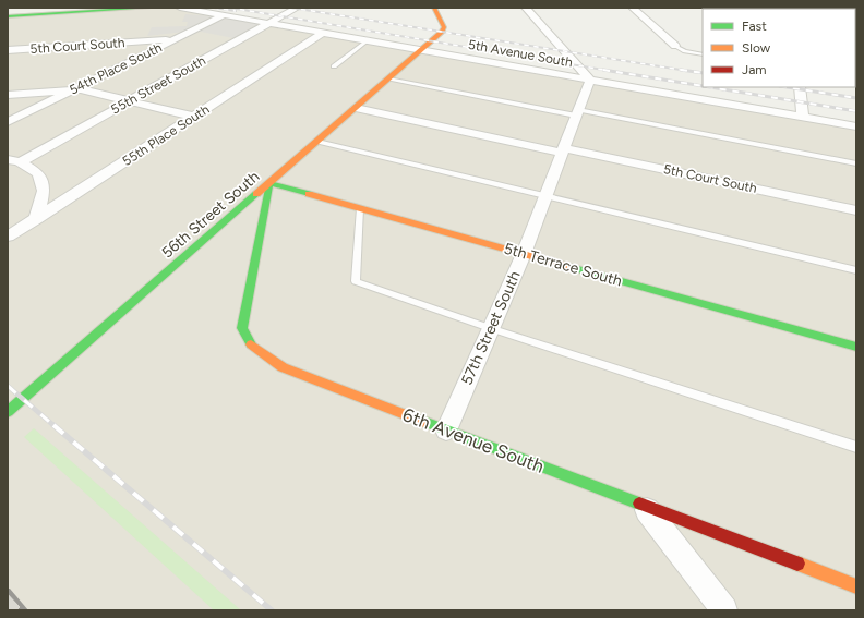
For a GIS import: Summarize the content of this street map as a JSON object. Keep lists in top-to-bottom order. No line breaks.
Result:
{"streets":{"street":["5th Court South","5th Avenue South","54th Place South","55th Street South","55th Place South","56th Street South","5th Terrace South","57th Street South","6th Avenue South"]},"crossings":[["5th Court South","54th Place South"],["5th Court South","56th Street South"],["5th Court South","57th Street South"],["5th Avenue South","54th Place South"],["5th Avenue South","55th Street South"],["5th Avenue South","55th Place South"],["5th Avenue South","56th Street South"],["5th Avenue South","57th Street South"],["56th Street South","5th Terrace South"],["56th Street South","6th Avenue South"],["5th Terrace South","57th Street South"],["5th Terrace South","6th Avenue South"],["57th Street South","6th Avenue South"]],"legend":["Fast","Slow","Jam"]}
